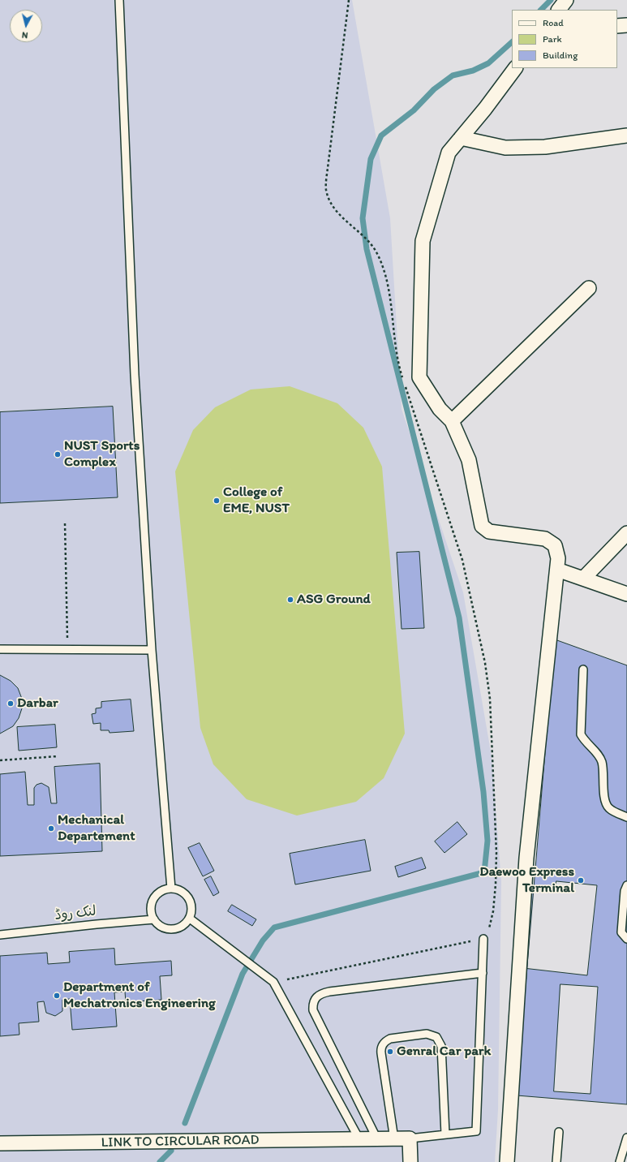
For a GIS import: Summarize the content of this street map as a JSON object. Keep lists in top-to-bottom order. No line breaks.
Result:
{"streets":{"street":["LINK TO CIRCULAR ROAD"],"lane":["لنک روڈ"]},"places":["NUST Sports Complex","College of EME, NUST","ASG Ground","Darbar","Mechanical Departement","Daewoo Express Terminal","Department of Mechatronics Engineering","Genral Car park"],"legend":["Road","Park","Building"],"north":"bottom"}
